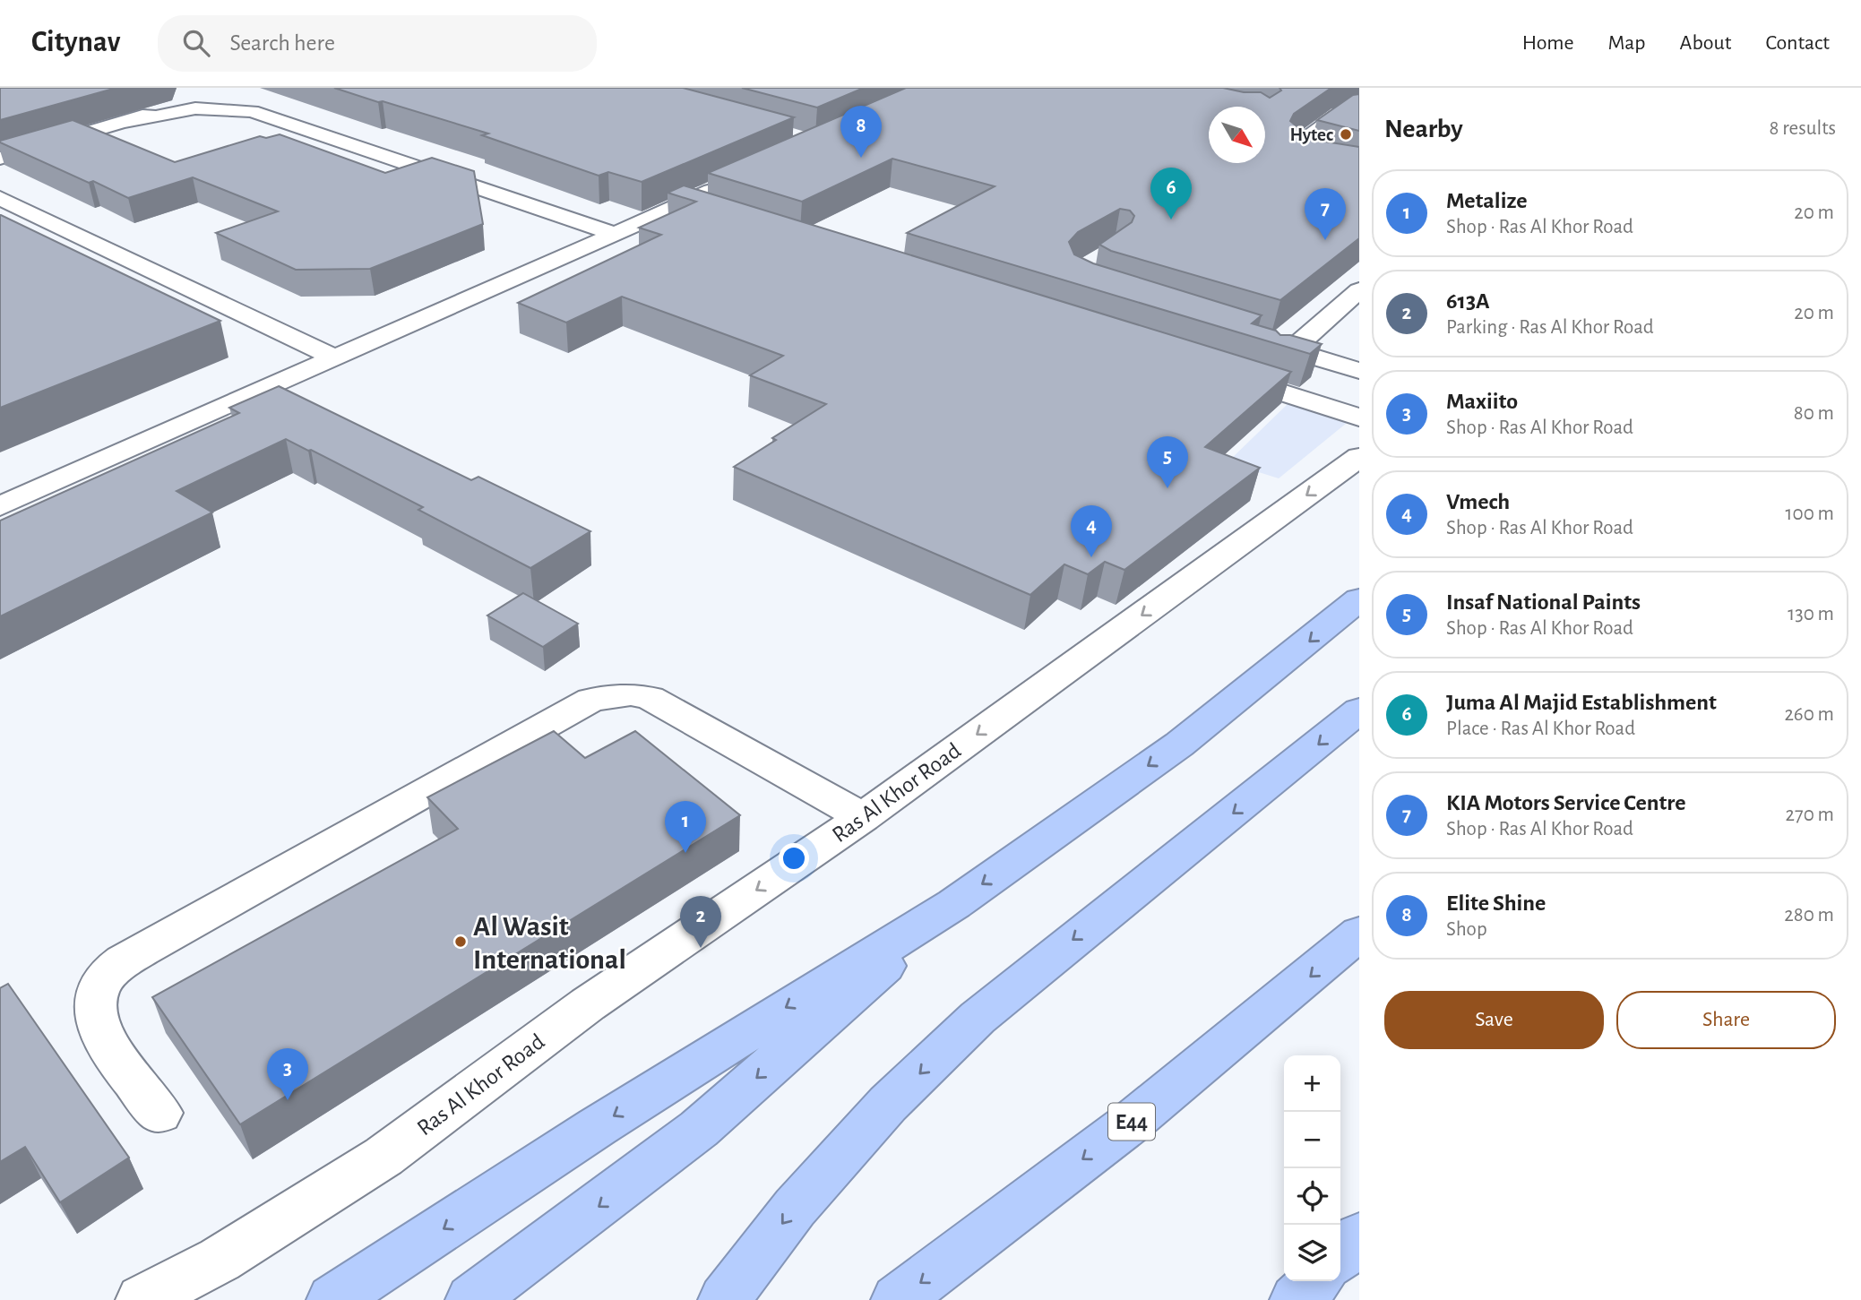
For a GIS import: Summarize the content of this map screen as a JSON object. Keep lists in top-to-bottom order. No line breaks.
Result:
{"streets":{"highway":["E44"],"street":["Ras Al Khor Road"]},"one_way":["Ras Al Khor Road"],"places":["Hytec","Al Wasit International"],"north":"bottom right","page":{"header":"Citynav","search":"Search here","nav":["Home","Map","About","Contact"],"heading":["Nearby","8 results"],"pins":["8","6","7","5","4","1","2","3"],"list":[{"mark":"1","name":"Metalize","note":"Shop · Ras Al Khor Road","value":"20 m"},{"mark":"2","name":"613A","note":"Parking · Ras Al Khor Road","value":"20 m"},{"mark":"3","name":"Maxiito","note":"Shop · Ras Al Khor Road","value":"80 m"},{"mark":"4","name":"Vmech","note":"Shop · Ras Al Khor Road","value":"100 m"},{"mark":"5","name":"Insaf National Paints","note":"Shop · Ras Al Khor Road","value":"130 m"},{"mark":"6","name":"Juma Al Majid Establishment","note":"Place · Ras Al Khor Road","value":"260 m"},{"mark":"7","name":"KIA Motors Service Centre","note":"Shop · Ras Al Khor Road","value":"270 m"},{"mark":"8","name":"Elite Shine","note":"Shop","value":"280 m"}],"buttons":["Save","Share"],"map_buttons":["+","−"]}}
